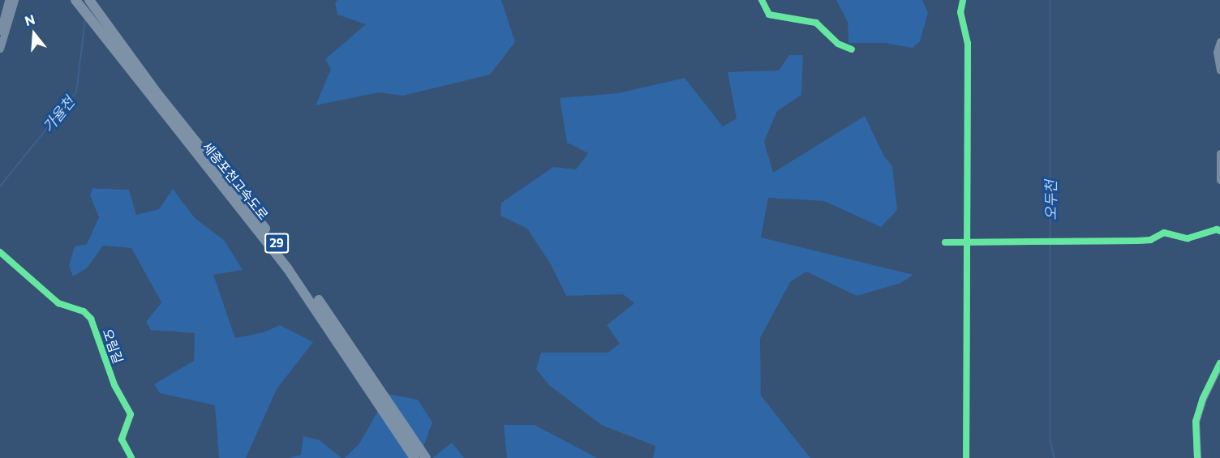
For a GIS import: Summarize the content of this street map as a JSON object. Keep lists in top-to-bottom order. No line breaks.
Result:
{"streets":{"highway":["세종포천고속도로","29"],"street":["오림길"]},"water":["가율천","오두천"],"north":"top"}
